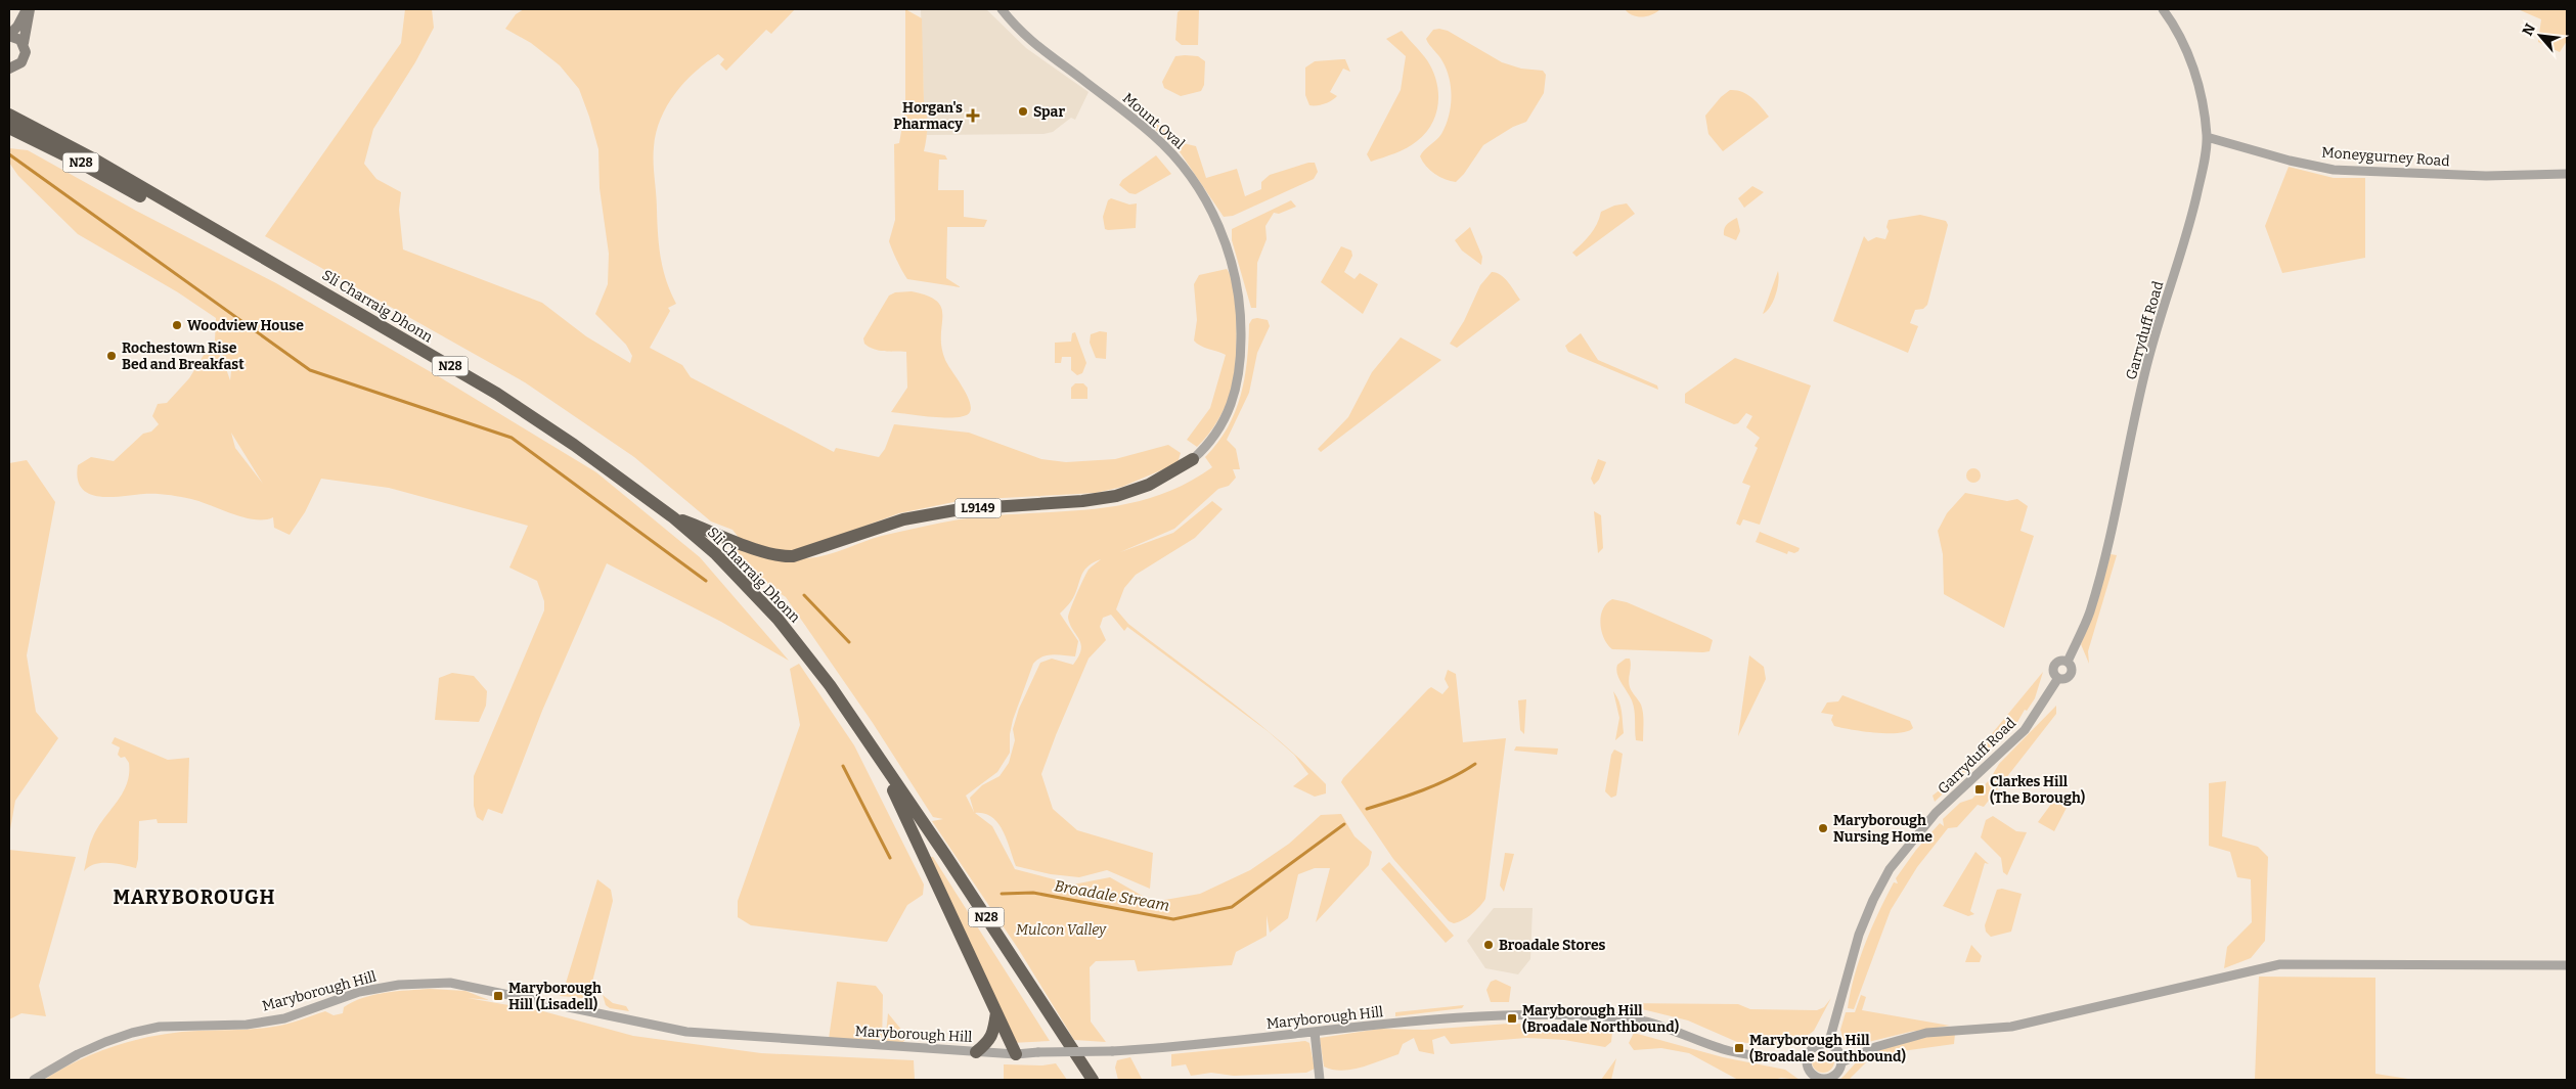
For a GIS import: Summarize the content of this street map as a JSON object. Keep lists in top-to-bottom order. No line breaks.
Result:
{"streets":{"highway":["N28","Sli Charraig Dhonn","L9149"],"street":["Mount Oval","Moneygurney Road","Garryduff Road","Maryborough Hill"]},"crossings":[["Mount Oval","L9149"],["Moneygurney Road","Garryduff Road"],["N28","Sli Charraig Dhonn"],["N28","Maryborough Hill"],["Sli Charraig Dhonn","L9149"],["Garryduff Road","Maryborough Hill"]],"districts":["MARYBOROUGH"],"water":["Broadale Stream"],"parks":["Mulcon Valley"],"places":{"other":["Spar","Woodview House","Rochestown Rise Bed and Breakfast","Maryborough Nursing Home","Broadale Stores"],"health":["Horgan's Pharmacy"],"transit":["Clarkes Hill (The Borough)","Maryborough Hill (Lisadell)","Maryborough Hill (Broadale Northbound)","Maryborough Hill (Broadale Southbound)"]},"north":"top left"}
